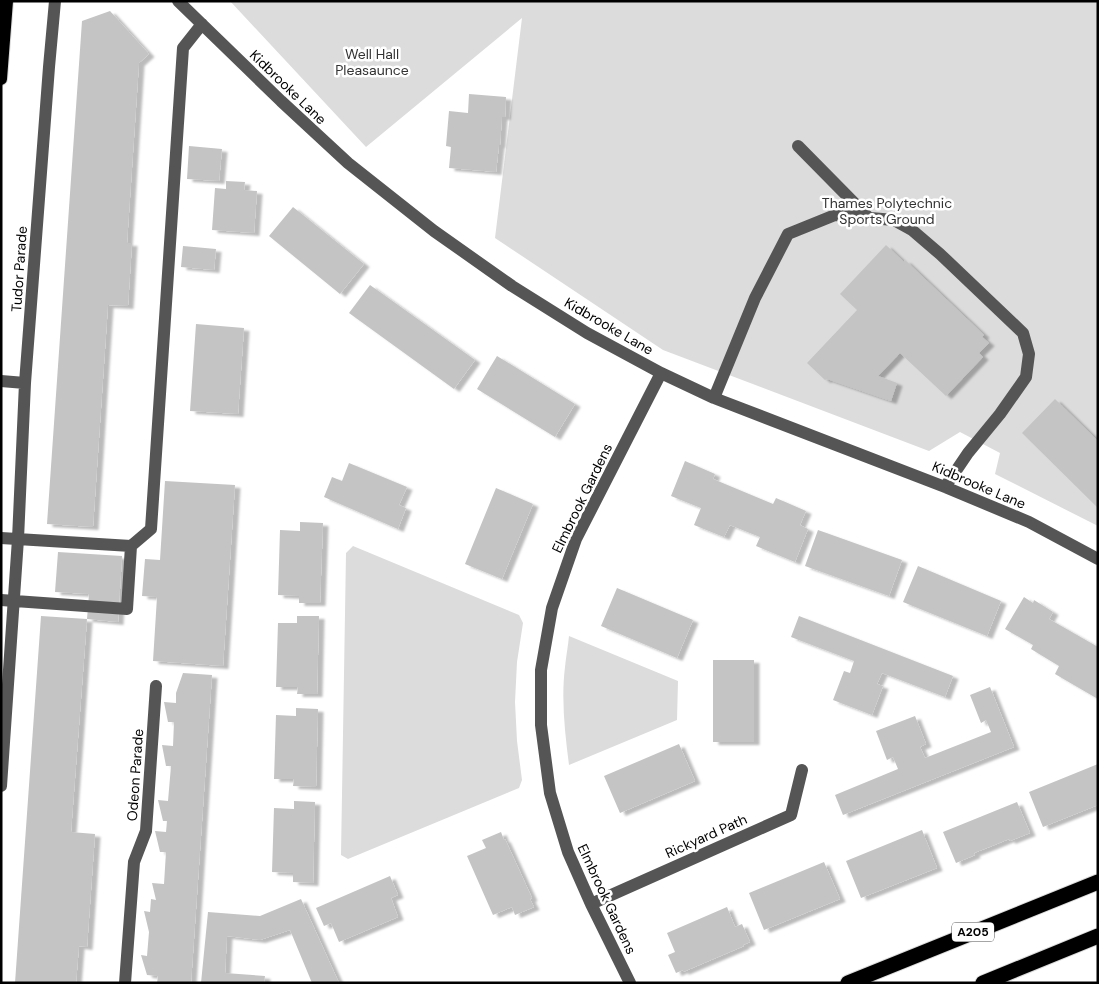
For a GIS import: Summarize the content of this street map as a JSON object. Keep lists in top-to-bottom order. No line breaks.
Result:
{"streets":{"highway":["A205"],"street":["Kidbrooke Lane","Tudor Parade","Elmbrook Gardens","Odeon Parade","Rickyard Path"]},"crossings":[["Kidbrooke Lane","Elmbrook Gardens"],["Elmbrook Gardens","Rickyard Path"]],"parks":["Well Hall Pleasaunce","Thames Polytechnic Sports Ground"]}
